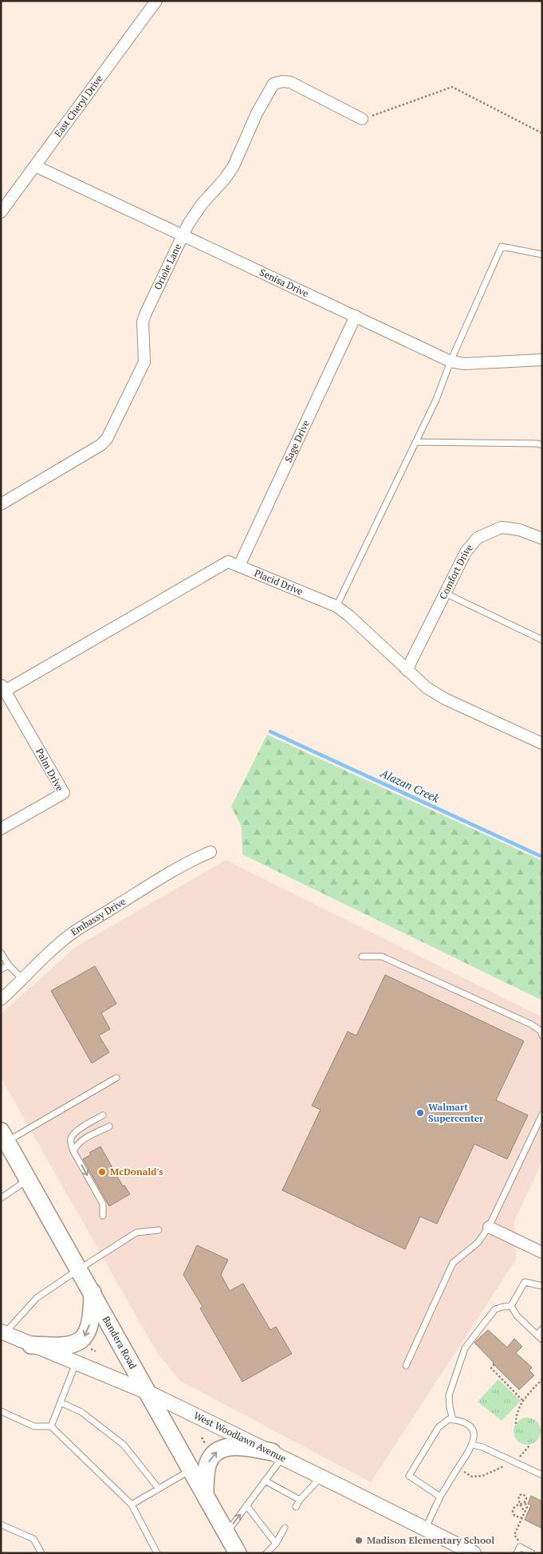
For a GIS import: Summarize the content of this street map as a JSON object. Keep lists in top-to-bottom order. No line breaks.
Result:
{"streets":{"main road":["Bandera Road"],"street":["East Cheryl Drive","Oriole Lane","Senisa Drive","Sage Drive","Comfort Drive","Placid Drive","Palm Drive","Embassy Drive","West Woodlawn Avenue"]},"crossings":[["East Cheryl Drive","Senisa Drive"],["Oriole Lane","Senisa Drive"],["Senisa Drive","Sage Drive"],["Sage Drive","Placid Drive"],["Comfort Drive","Placid Drive"],["Placid Drive","Palm Drive"],["Bandera Road","West Woodlawn Avenue"]],"water":["Alazan Creek"],"places":["Walmart Supercenter","McDonald's","Madison Elementary School"]}
